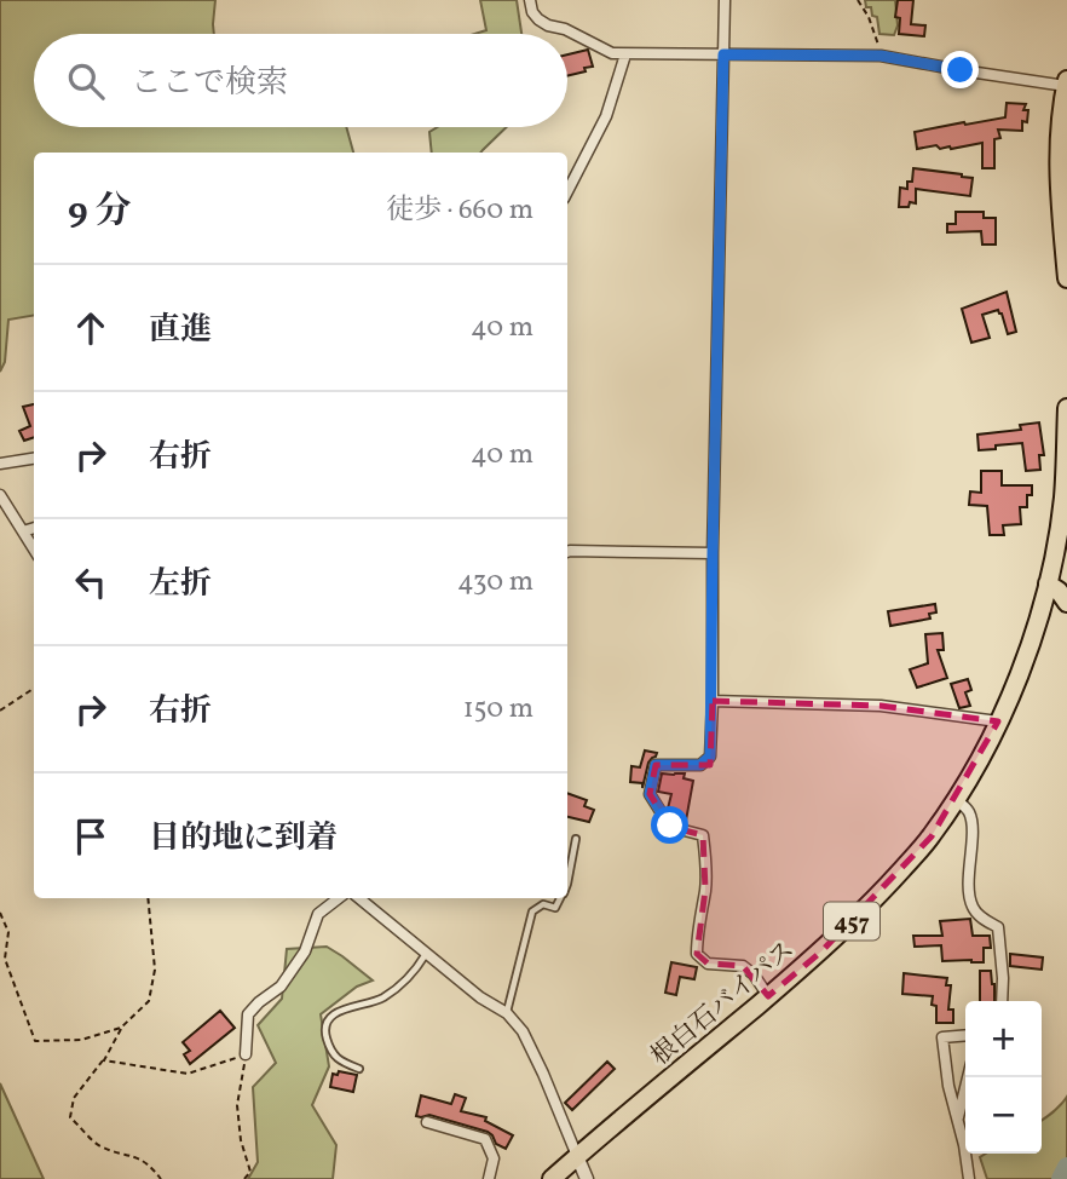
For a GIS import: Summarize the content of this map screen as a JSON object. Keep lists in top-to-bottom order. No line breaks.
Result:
{"streets":{"highway":["457","根白石バイパス"]},"crossings":[["457","根白石バイパス"]],"page":{"search":"ここで検索","heading":["9 分","徒歩 · 660 m"],"list":[["直進","40 m"],["右折","40 m"],["左折","430 m"],["右折","150 m"],"目的地に到着"],"map_buttons":["+","−"]}}
